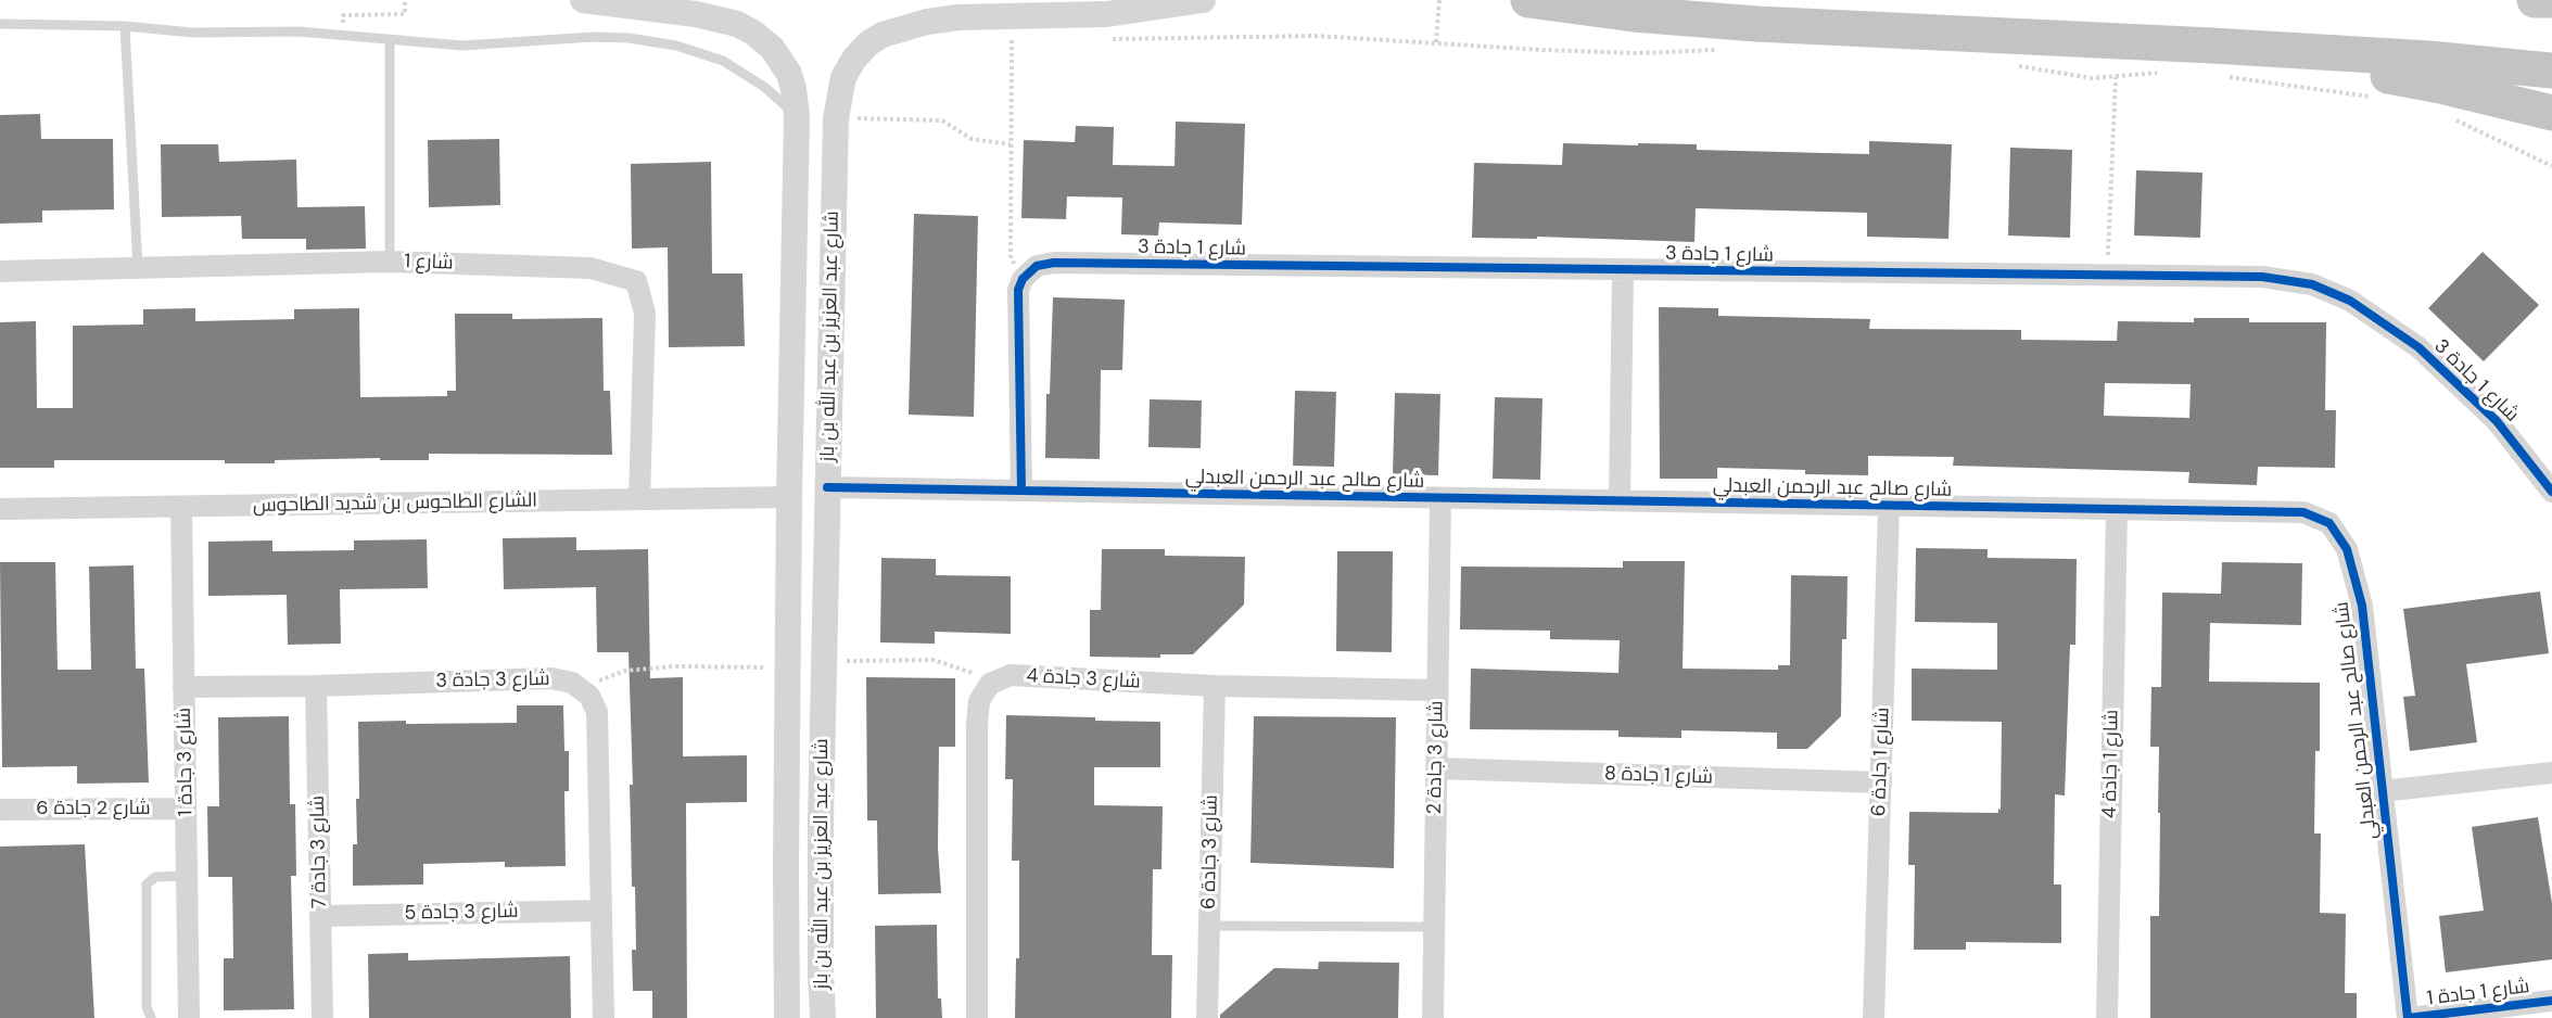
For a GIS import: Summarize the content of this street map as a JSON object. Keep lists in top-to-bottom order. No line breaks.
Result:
{"streets":{"street":["شارع 1 جادة 3","شارع 1","شارع عبد العزيز بن عبد الله بن باز","شارع صالح عبد الرحمن العبدلي","الشارع الطاحوس بن شديد الطاحوس","شارع 3 جادة 4","شارع 3 جادة 3","شارع 3 جادة 2","شارع 3 جادة 1","شارع 1 جادة 6","شارع 1 جادة 4","شارع 1 جادة 8","شارع 2 جادة 6","شارع 3 جادة 7","شارع 3 جادة 6","شارع 3 جادة 5","شارع 1 جادة 1"]},"crossings":[["شارع 1","الشارع الطاحوس بن شديد الطاحوس"],["شارع عبد العزيز بن عبد الله بن باز","شارع صالح عبد الرحمن العبدلي"],["شارع عبد العزيز بن عبد الله بن باز","الشارع الطاحوس بن شديد الطاحوس"],["شارع صالح عبد الرحمن العبدلي","شارع 3 جادة 2"],["شارع صالح عبد الرحمن العبدلي","شارع 1 جادة 6"],["شارع صالح عبد الرحمن العبدلي","شارع 1 جادة 4"],["شارع صالح عبد الرحمن العبدلي","شارع 1 جادة 1"],["الشارع الطاحوس بن شديد الطاحوس","شارع 3 جادة 1"],["شارع 3 جادة 4","شارع 3 جادة 2"],["شارع 3 جادة 4","شارع 3 جادة 6"],["شارع 3 جادة 3","شارع 3 جادة 1"],["شارع 3 جادة 3","شارع 3 جادة 7"],["شارع 3 جادة 2","شارع 1 جادة 8"],["شارع 3 جادة 1","شارع 2 جادة 6"],["شارع 1 جادة 6","شارع 1 جادة 8"],["شارع 3 جادة 7","شارع 3 جادة 5"]]}
